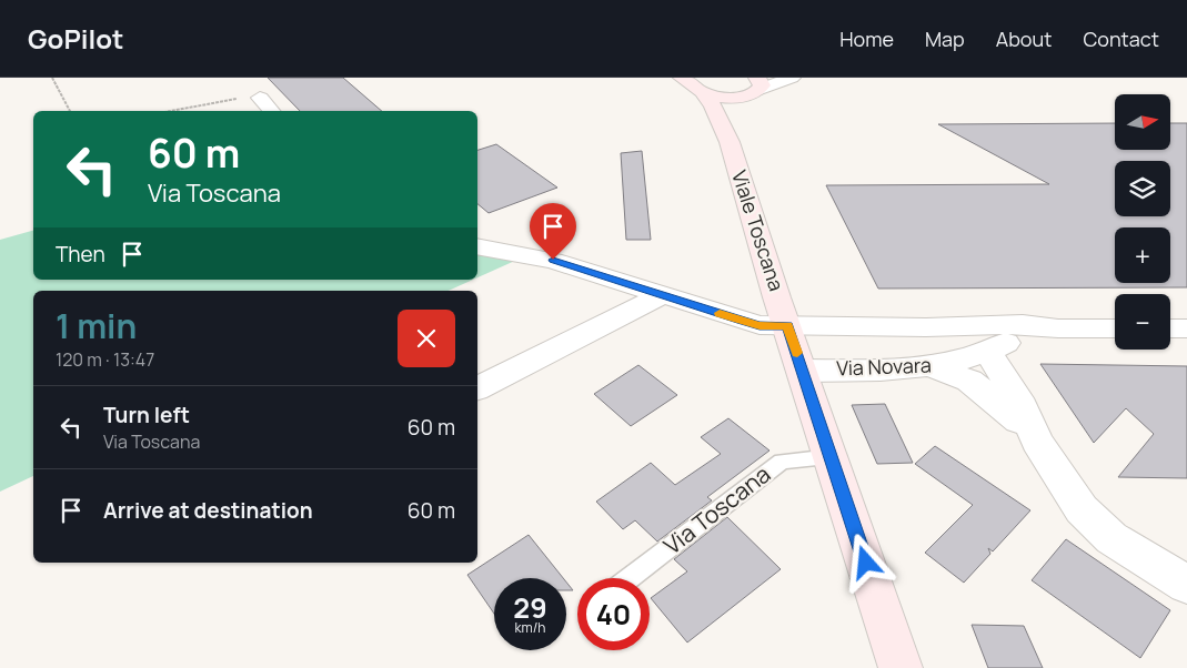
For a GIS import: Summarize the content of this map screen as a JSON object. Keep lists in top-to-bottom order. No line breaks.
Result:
{"streets":{"street":["Viale Toscana","Via Novara"],"lane":["Via Toscana"]},"crossings":[["Viale Toscana","Via Novara"],["Viale Toscana","Via Toscana"]],"north":"right","page":{"header":"GoPilot","nav":["Home","Map","About","Contact"],"map_buttons":["+","−"],"turn":["60 m","Via Toscana"],"then":"Then","heading":["1 min","120 m · 13:47"],"list":[{"name":"Turn left","note":"Via Toscana","value":"60 m"},{"name":"Arrive at destination","value":"60 m"}],"speed":"29 km/h","limit":"40"}}
